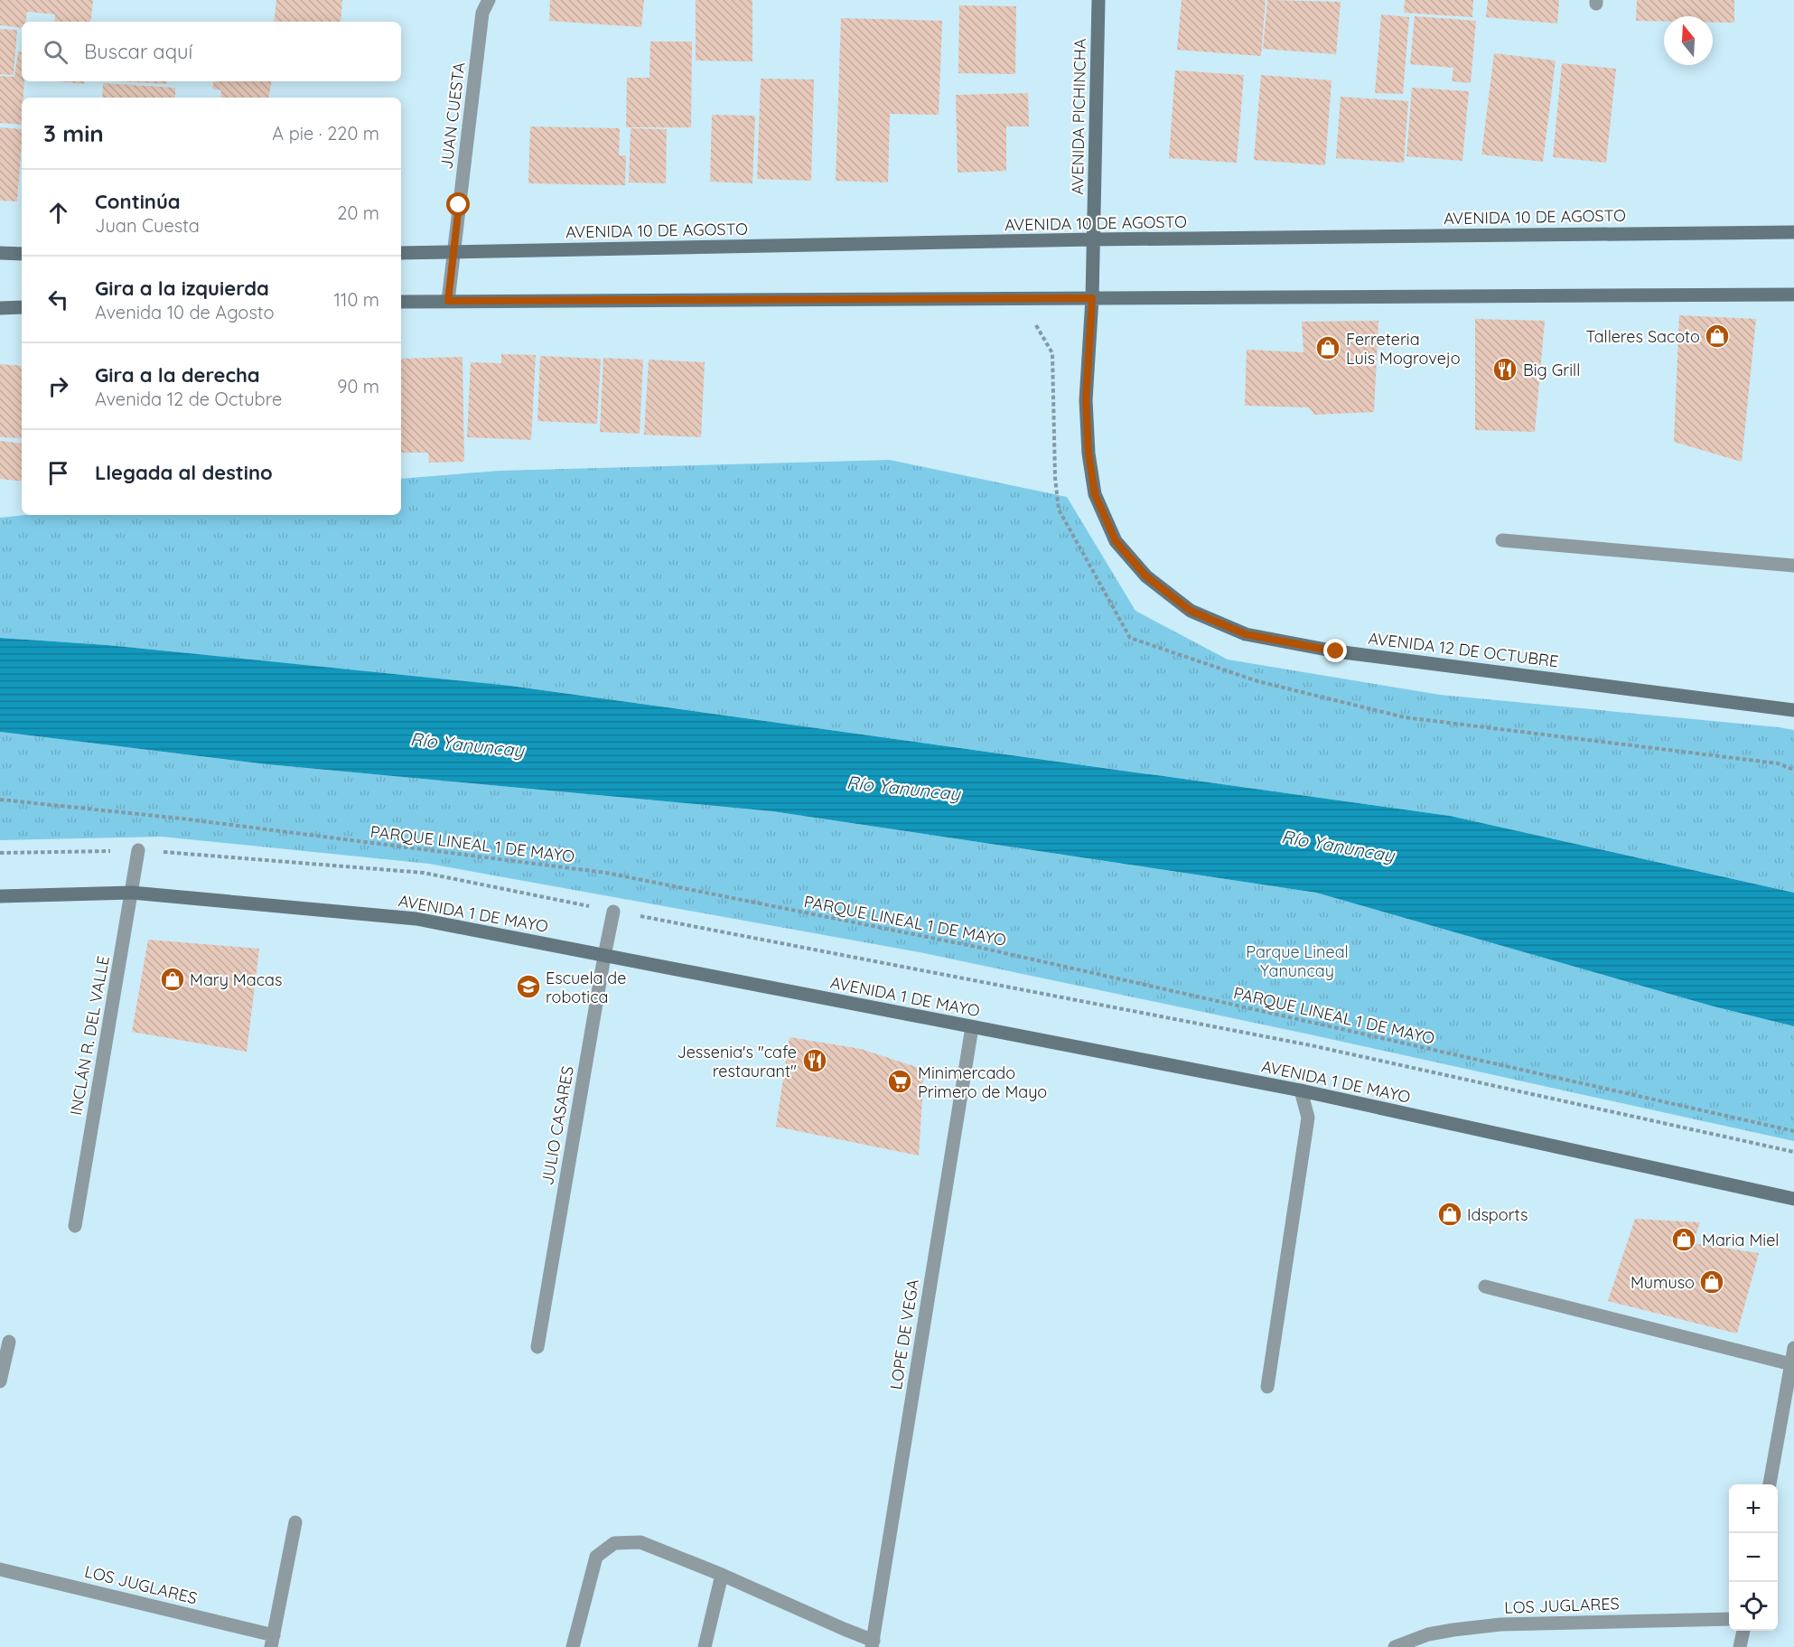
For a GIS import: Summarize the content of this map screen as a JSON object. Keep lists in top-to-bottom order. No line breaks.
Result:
{"streets":{"main road":["AVENIDA PICHINCHA","AVENIDA 10 DE AGOSTO","AVENIDA 12 DE OCTUBRE","AVENIDA 1 DE MAYO"],"street":["JUAN CUESTA","INCLÁN R. DEL VALLE","JULIO CASARES","LOPE DE VEGA","LOS JUGLARES"],"path":["PARQUE LINEAL 1 DE MAYO"]},"crossings":[["JUAN CUESTA","AVENIDA 10 DE AGOSTO"],["AVENIDA PICHINCHA","AVENIDA 10 DE AGOSTO"],["AVENIDA PICHINCHA","AVENIDA 12 DE OCTUBRE"],["AVENIDA 1 DE MAYO","INCLÁN R. DEL VALLE"],["AVENIDA 1 DE MAYO","JULIO CASARES"],["AVENIDA 1 DE MAYO","LOPE DE VEGA"]],"water":["Río Yanuncay"],"parks":["Parque Lineal Yanuncay"],"places":{"shop":["Talleres Sacoto","Ferreteria Luis Mogrovejo","Mary Macas","Idsports","Maria Miel","Mumuso"],"restaurant":["Big Grill","Jessenia's \"cafe restaurant\""],"school or university":["Escuela de robotica"],"supermarket":["Minimercado Primero de Mayo"]},"north":"top","page":{"search":"Buscar aquí","heading":["3 min","A pie · 220 m"],"list":[["Continúa","Juan Cuesta","20 m"],["Gira a la izquierda","Avenida 10 de Agosto","110 m"],["Gira a la derecha","Avenida 12 de Octubre","90 m"],"Llegada al destino"],"map_buttons":["+","−"]}}
